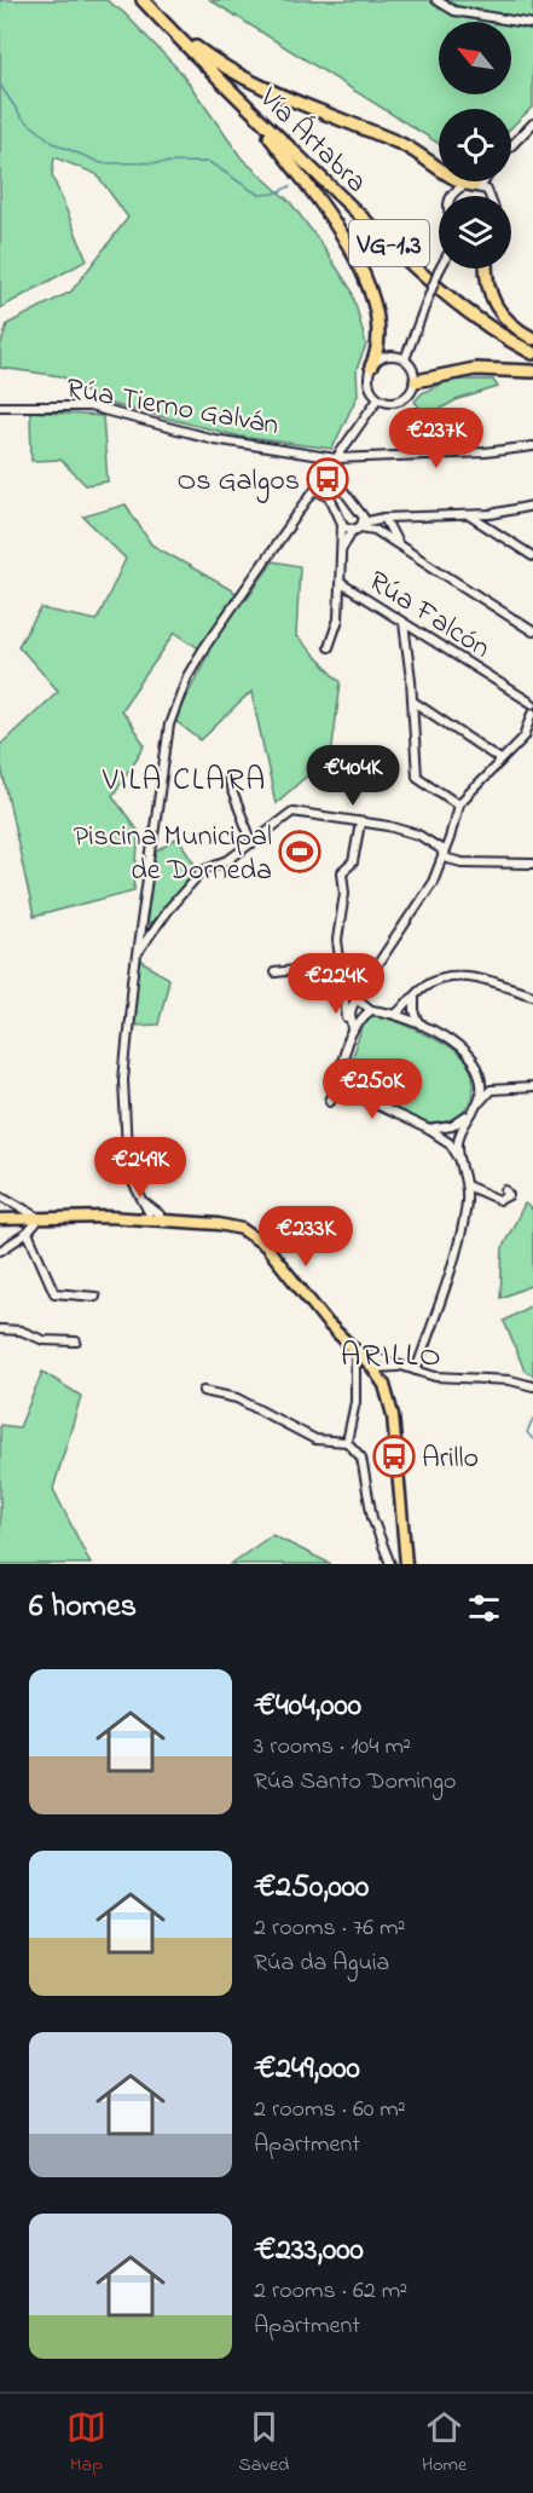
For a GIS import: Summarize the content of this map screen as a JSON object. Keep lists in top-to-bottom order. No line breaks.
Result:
{"streets":{"highway":["Vía Ártabra","VG-1.3"],"street":["Rúa Tierno Galván","Rúa Falcón"]},"districts":["VILA CLARA","ARILLO"],"places":{"bus stop":["Os Galgos","Arillo"],"sports":["Piscina Municipal de Dorneda"]},"north":"top left","page":{"price":["€237K","€404K","€224K","€250K","€249K","€233K"],"heading":"6 homes","list":[{"name":"€404,000","note":"3 rooms · 104 m² · Rúa Santo Domingo"},{"name":"€250,000","note":"2 rooms · 76 m² · Rúa da Aguia"},{"name":"€249,000","note":"2 rooms · 60 m² · Apartment"},{"name":"€233,000","note":"2 rooms · 62 m² · Apartment"}],"tabs":["Map","Saved","Home"]}}
